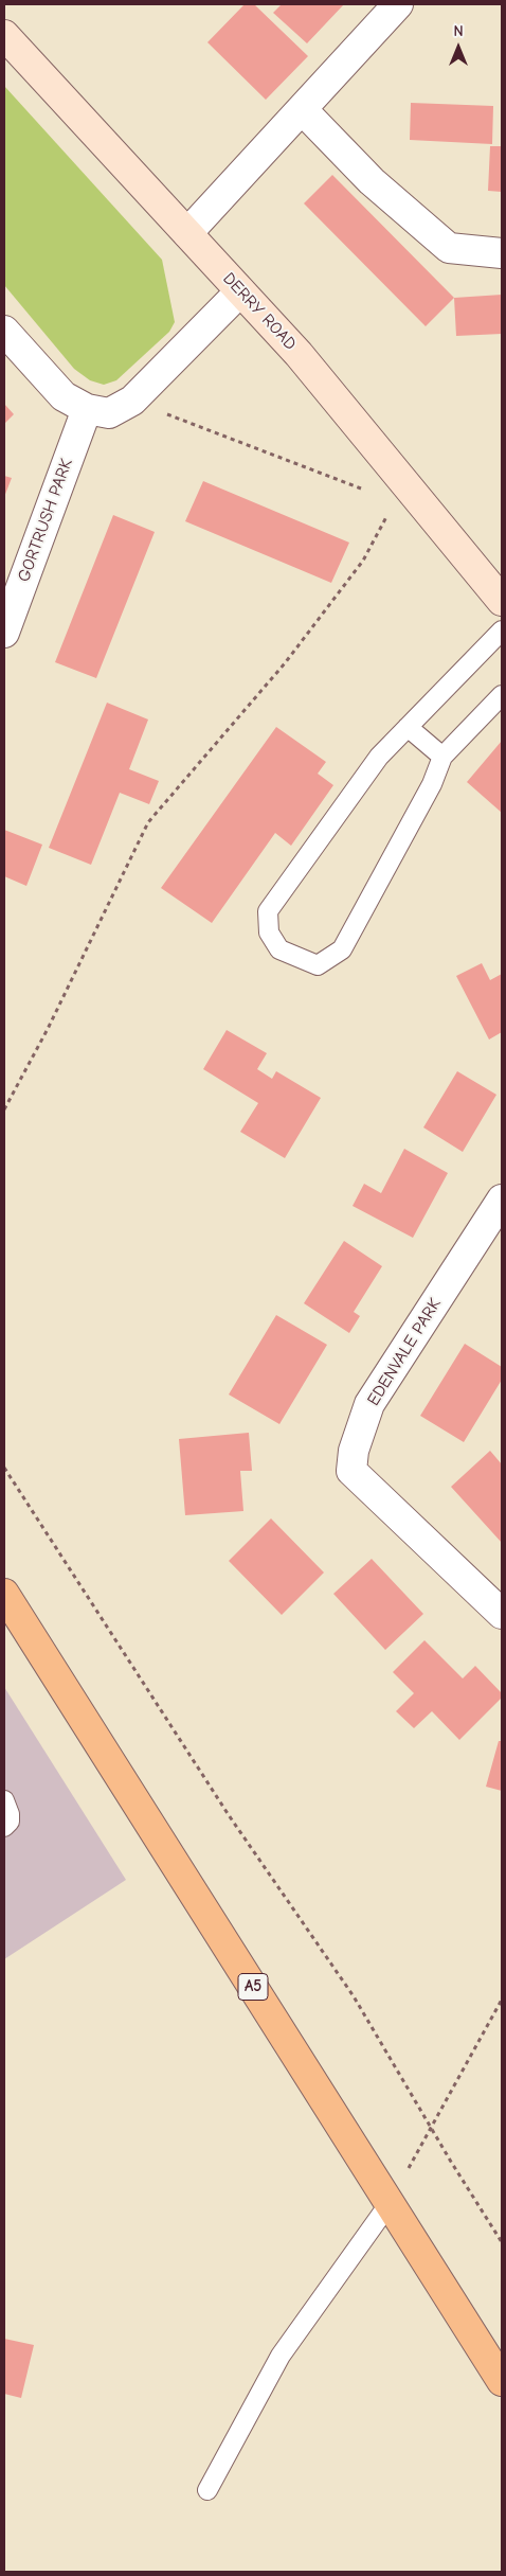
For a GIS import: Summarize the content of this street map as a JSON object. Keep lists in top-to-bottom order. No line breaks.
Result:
{"streets":{"highway":["A5"],"main road":["DERRY ROAD"],"street":["GORTRUSH PARK","EDENVALE PARK"]},"north":"top"}
